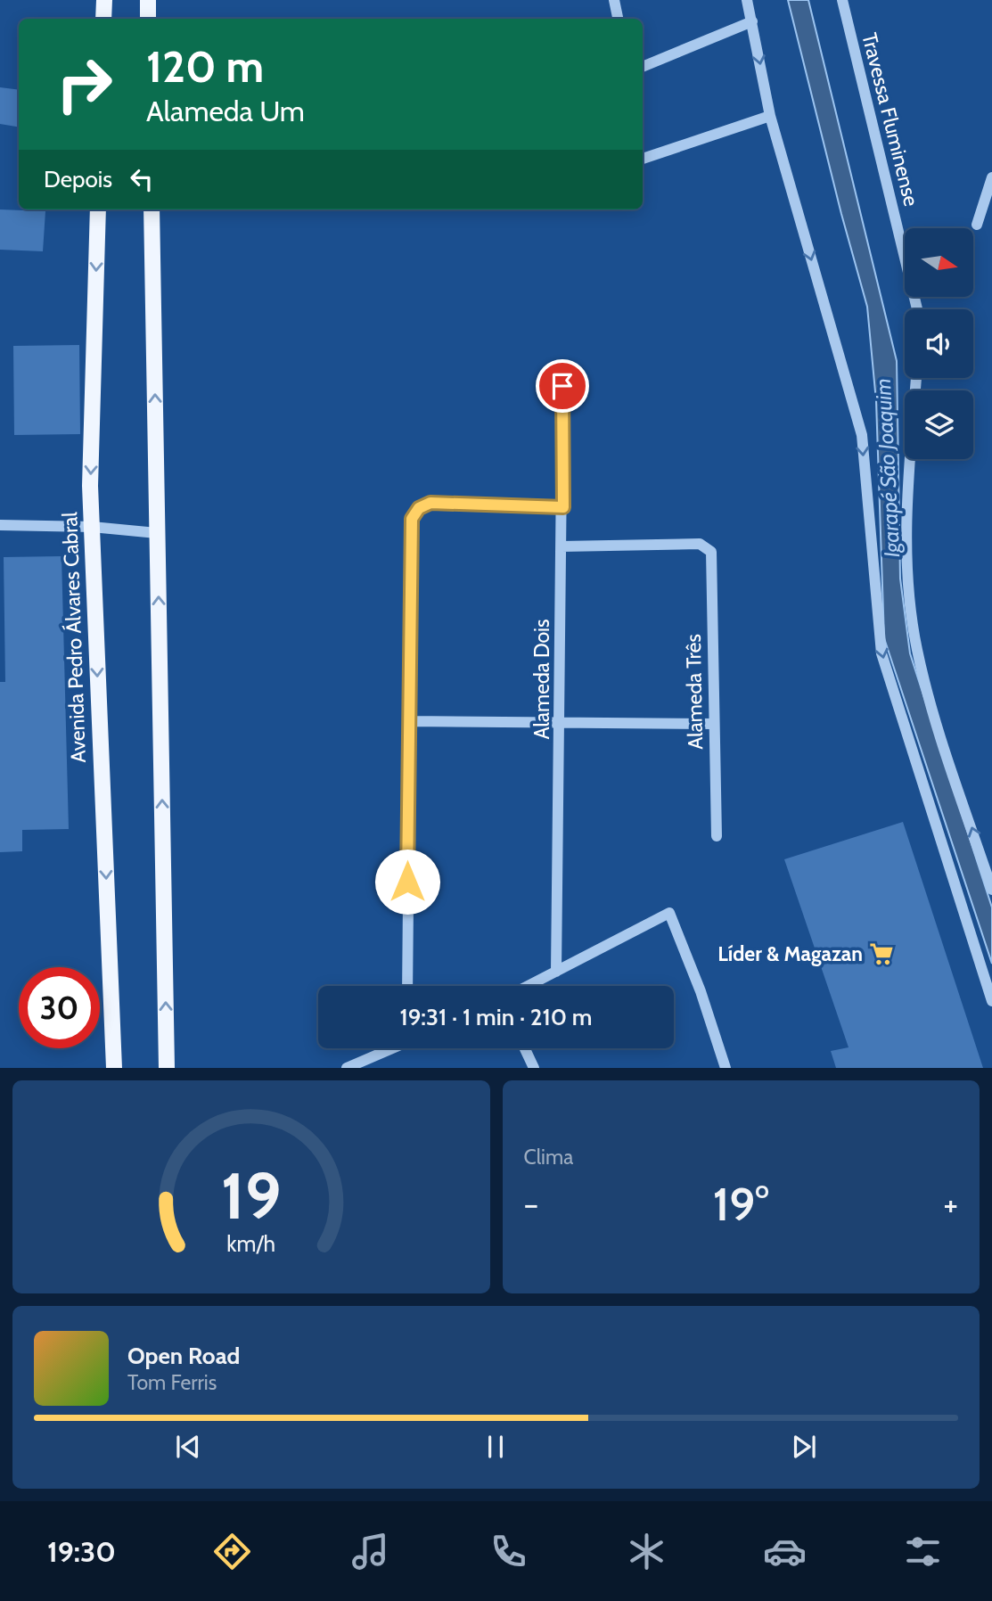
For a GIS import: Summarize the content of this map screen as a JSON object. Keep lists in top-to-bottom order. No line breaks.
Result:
{"streets":{"main road":["Avenida Pedro Álvares Cabral"],"street":["Travessa Fluminense","Alameda Dois","Alameda Três"]},"crossings":[["Alameda Dois","Alameda Três"]],"water":["Igarapé São Joaquim"],"places":{"supermarket":["Líder & Magazan"]},"north":"right","page":{"turn":["120 m","Alameda Um"],"then":"Depois","limit":"30","trip":"19:31 · 1 min · 210 m","tile":"Clima","heat":["−","19°","+"],"song":["Open Road","Tom Ferris"],"tabs":"19:30","gauge":["19","km/h"]}}
